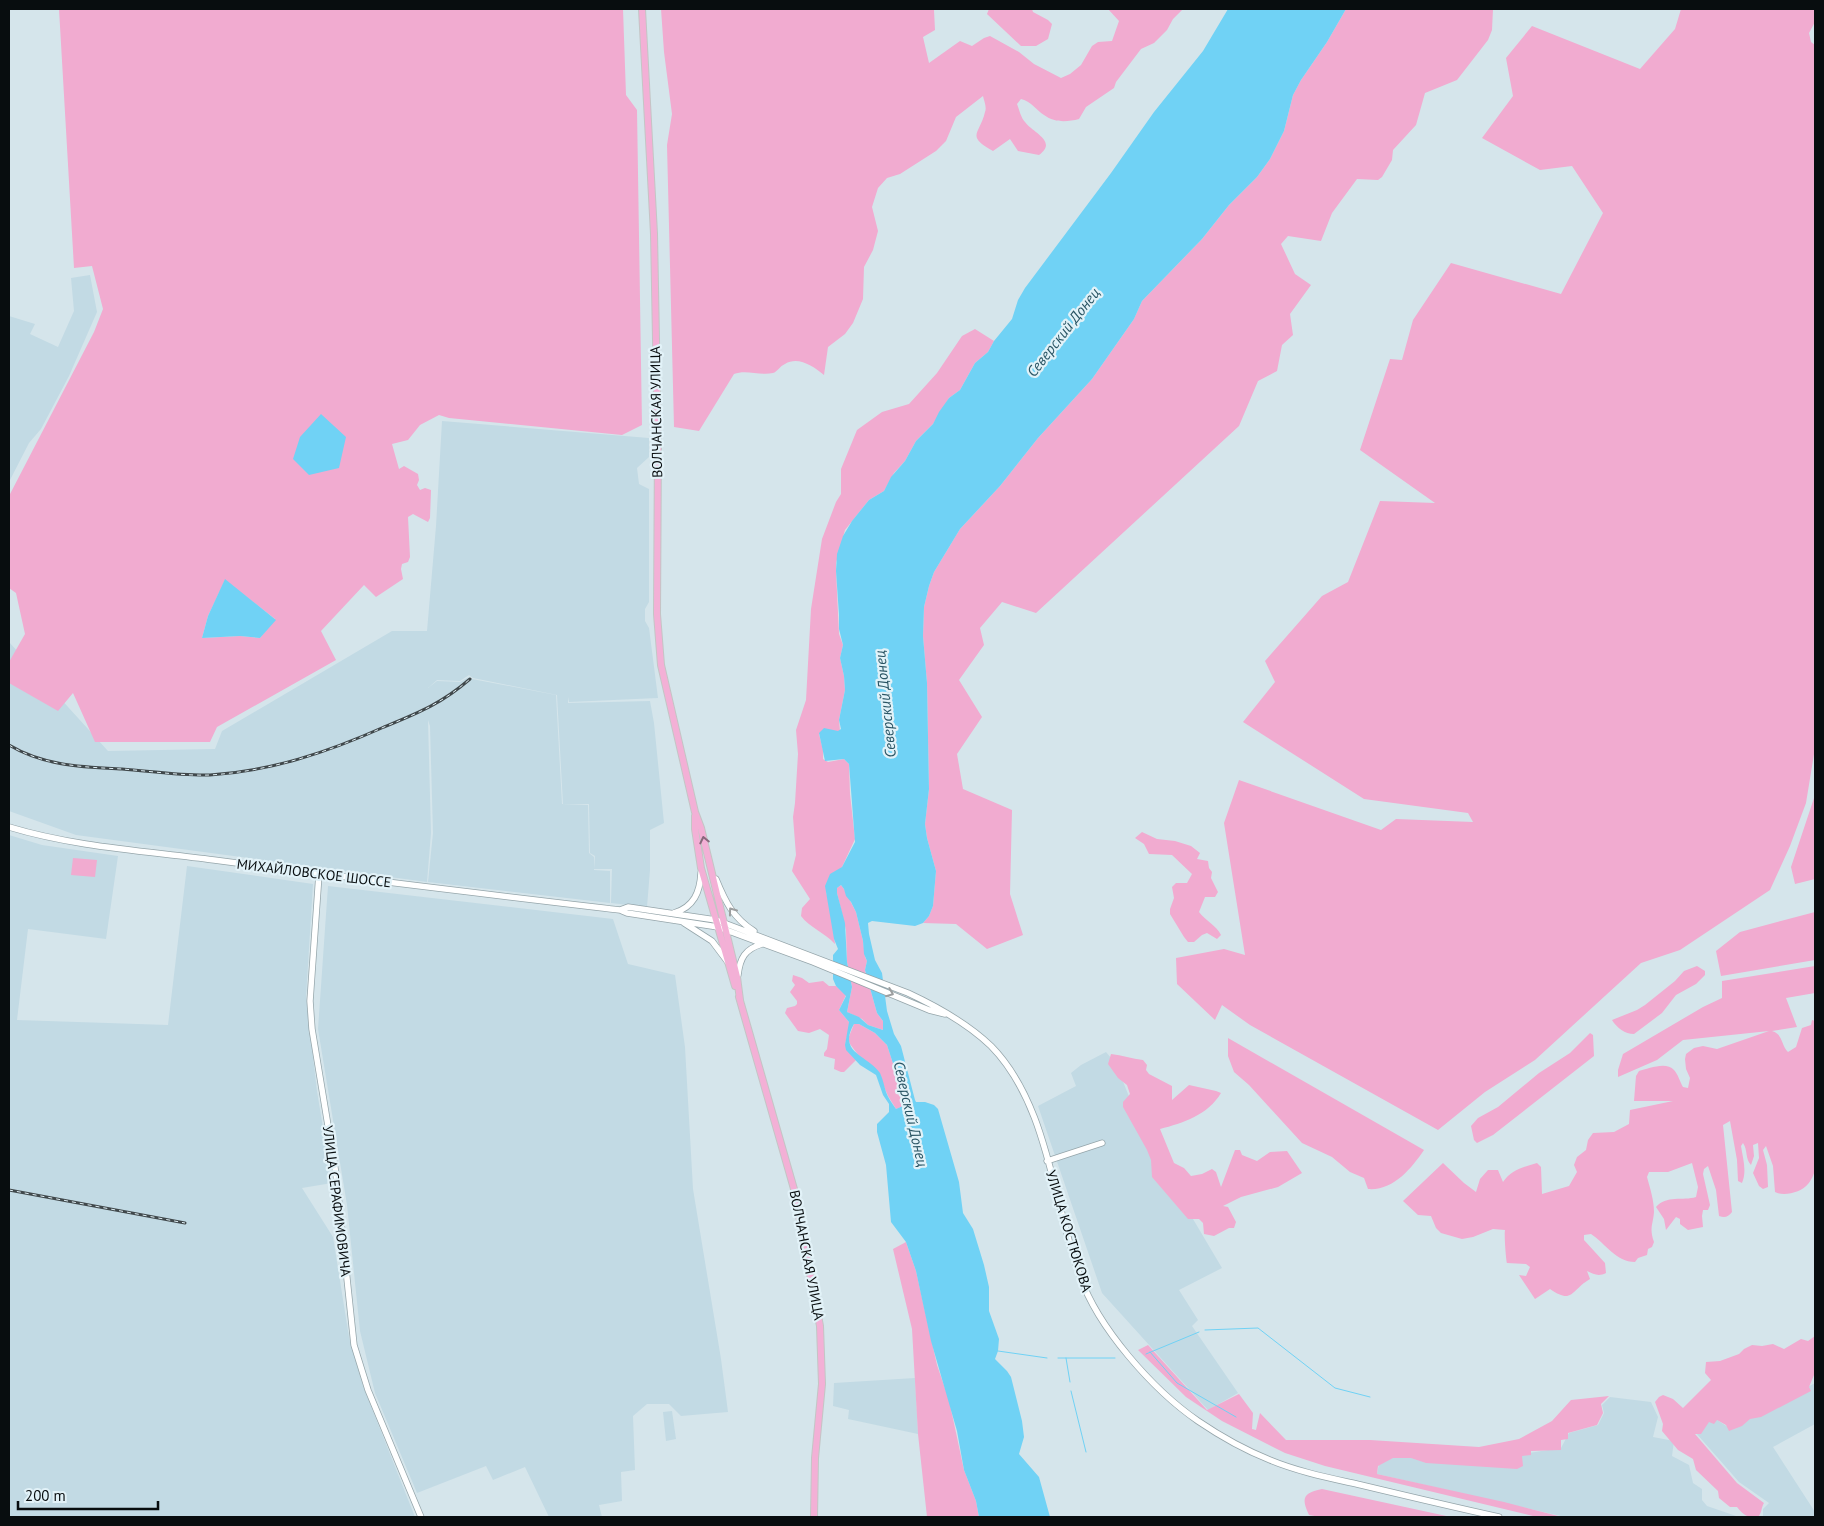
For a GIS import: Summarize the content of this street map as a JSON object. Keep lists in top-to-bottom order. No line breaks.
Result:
{"streets":{"main road":["ВОЛЧАНСКАЯ УЛИЦА","МИХАЙЛОВСКОЕ ШОССЕ","УЛИЦА СЕРАФИМОВИЧА","УЛИЦА КОСТЮКОВА"]},"crossings":[["ВОЛЧАНСКАЯ УЛИЦА","МИХАЙЛОВСКОЕ ШОССЕ"],["ВОЛЧАНСКАЯ УЛИЦА","УЛИЦА КОСТЮКОВА"],["МИХАЙЛОВСКОЕ ШОССЕ","УЛИЦА СЕРАФИМОВИЧА"],["МИХАЙЛОВСКОЕ ШОССЕ","УЛИЦА КОСТЮКОВА"]],"water":["Северский Донец"],"scale_bar":"200 m"}
